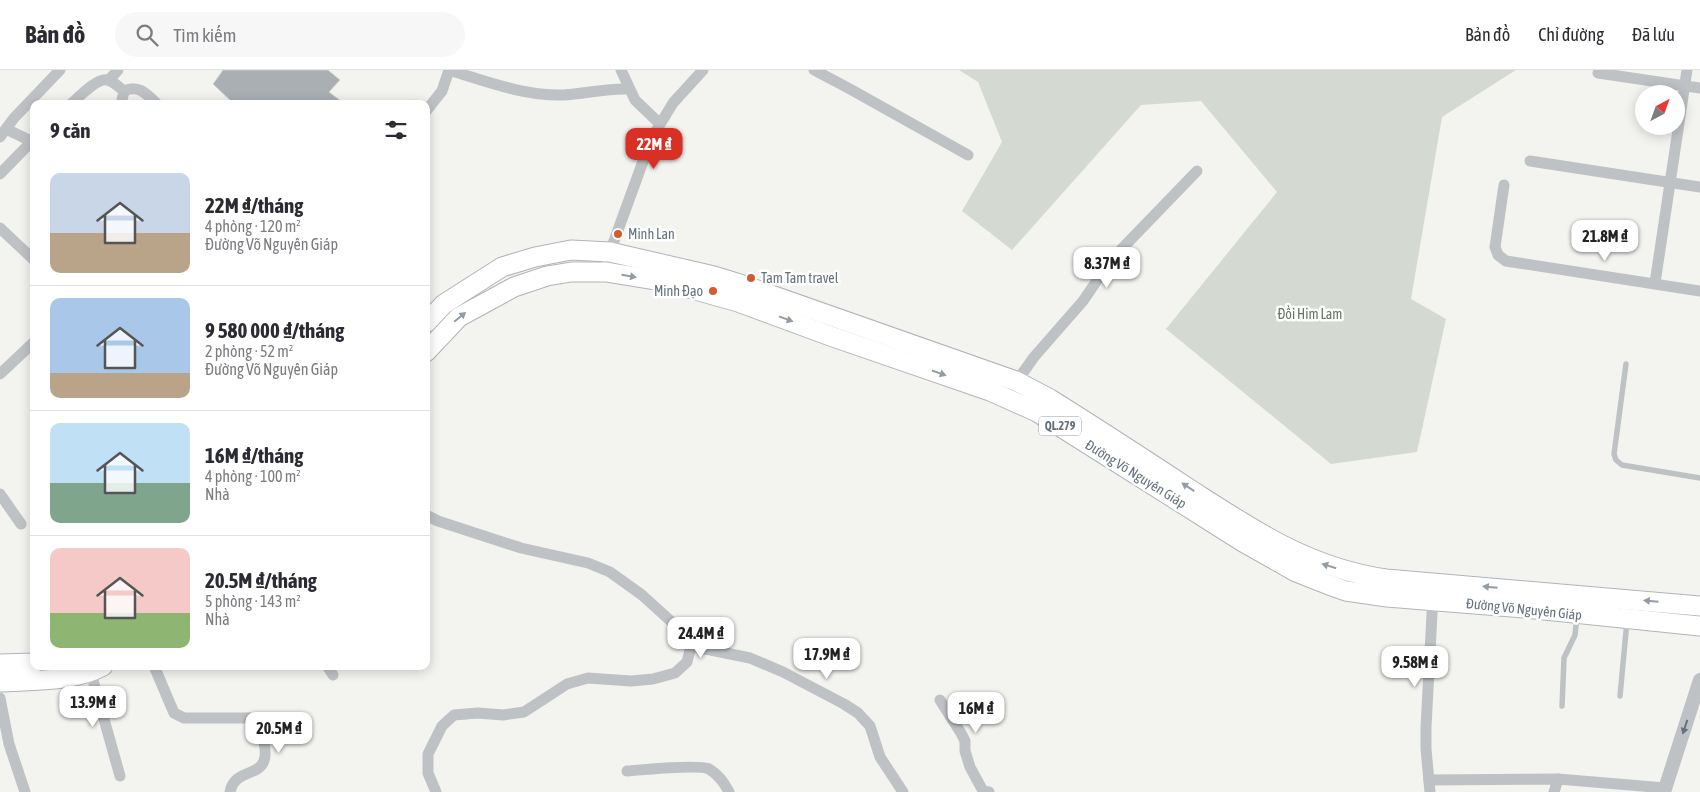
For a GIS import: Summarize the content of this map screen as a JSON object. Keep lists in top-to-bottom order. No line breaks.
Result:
{"streets":{"highway":["QL.279","Đường Võ Nguyên Giáp"]},"parks":["Đồi Him Lam"],"places":["Minh Lan","Tam Tam travel","Minh Đạo"],"north":"top right","page":{"header":"Bản đồ","search":"Tìm kiếm","nav":["Bản đồ","Chỉ đường","Đã lưu"],"heading":"9 căn","price":["22M ₫","21.8M ₫","8.37M ₫","24.4M ₫","17.9M ₫","9.58M ₫","13.9M ₫","16M ₫","20.5M ₫"],"list":[{"name":"22M ₫/tháng","note":"4 phòng · 120 m² · Đường Võ Nguyên Giáp"},{"name":"9 580 000 ₫/tháng","note":"2 phòng · 52 m² · Đường Võ Nguyên Giáp"},{"name":"16M ₫/tháng","note":"4 phòng · 100 m² · Nhà"},{"name":"20.5M ₫/tháng","note":"5 phòng · 143 m² · Nhà"}]}}
